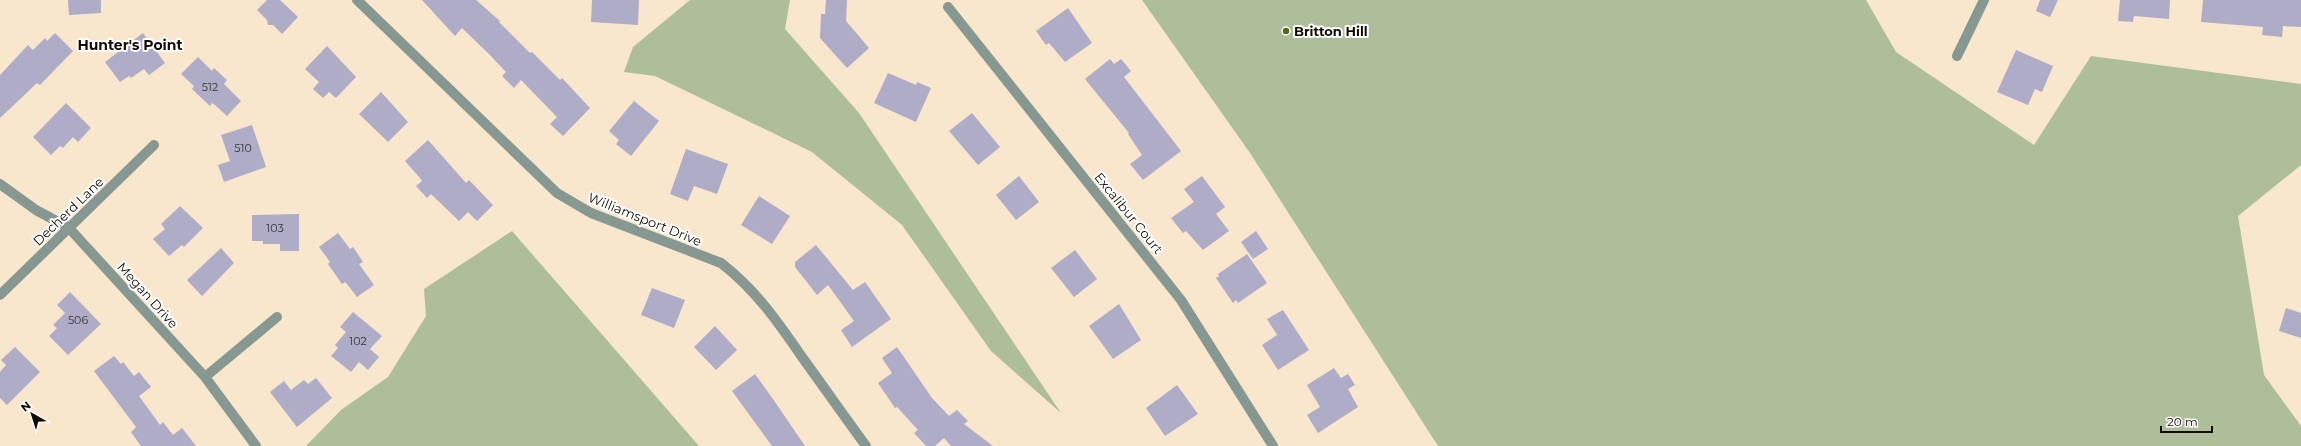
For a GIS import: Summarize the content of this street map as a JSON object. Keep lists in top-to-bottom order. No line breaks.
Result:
{"streets":{"street":["Decherd Lane","Excalibur Court","Williamsport Drive","Megan Drive"]},"crossings":[["Decherd Lane","Megan Drive"]],"districts":["Hunter's Point"],"places":["Britton Hill"],"house_numbers":["512","510","103","506","102"],"scale_bar":"20 m","north":"top left"}
